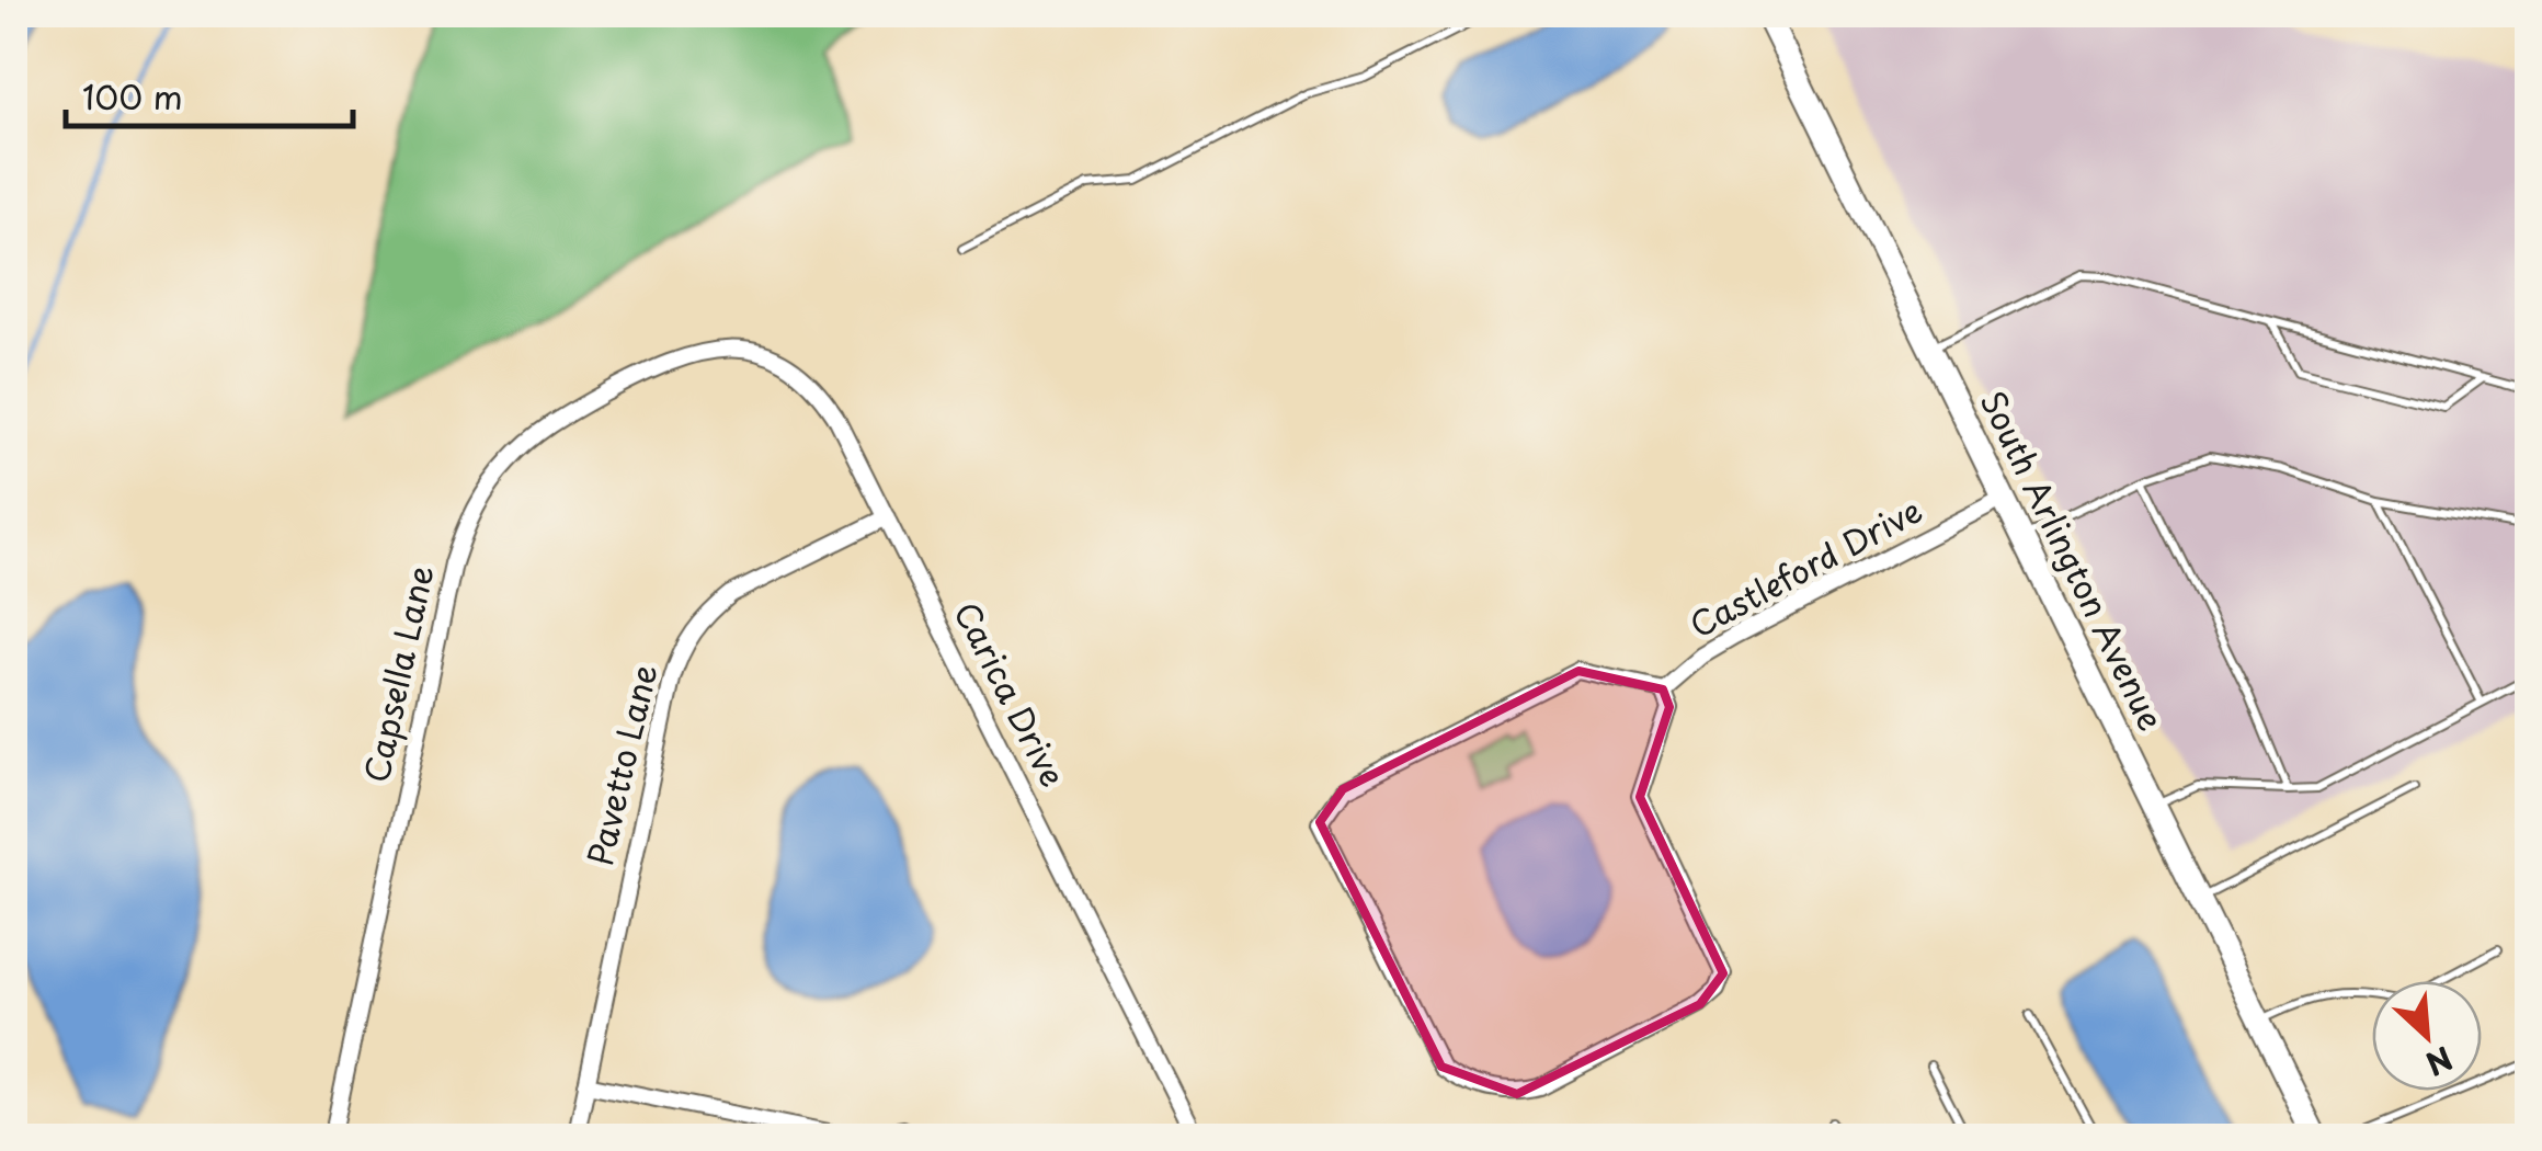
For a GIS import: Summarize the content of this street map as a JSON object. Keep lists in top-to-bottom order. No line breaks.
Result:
{"streets":{"main road":["South Arlington Avenue"],"street":["Castleford Drive","Capsella Lane","Carica Drive","Pavetto Lane"]},"crossings":[["South Arlington Avenue","Castleford Drive"],["Capsella Lane","Carica Drive"],["Carica Drive","Pavetto Lane"]],"scale_bar":"100 m","north":"bottom right"}
